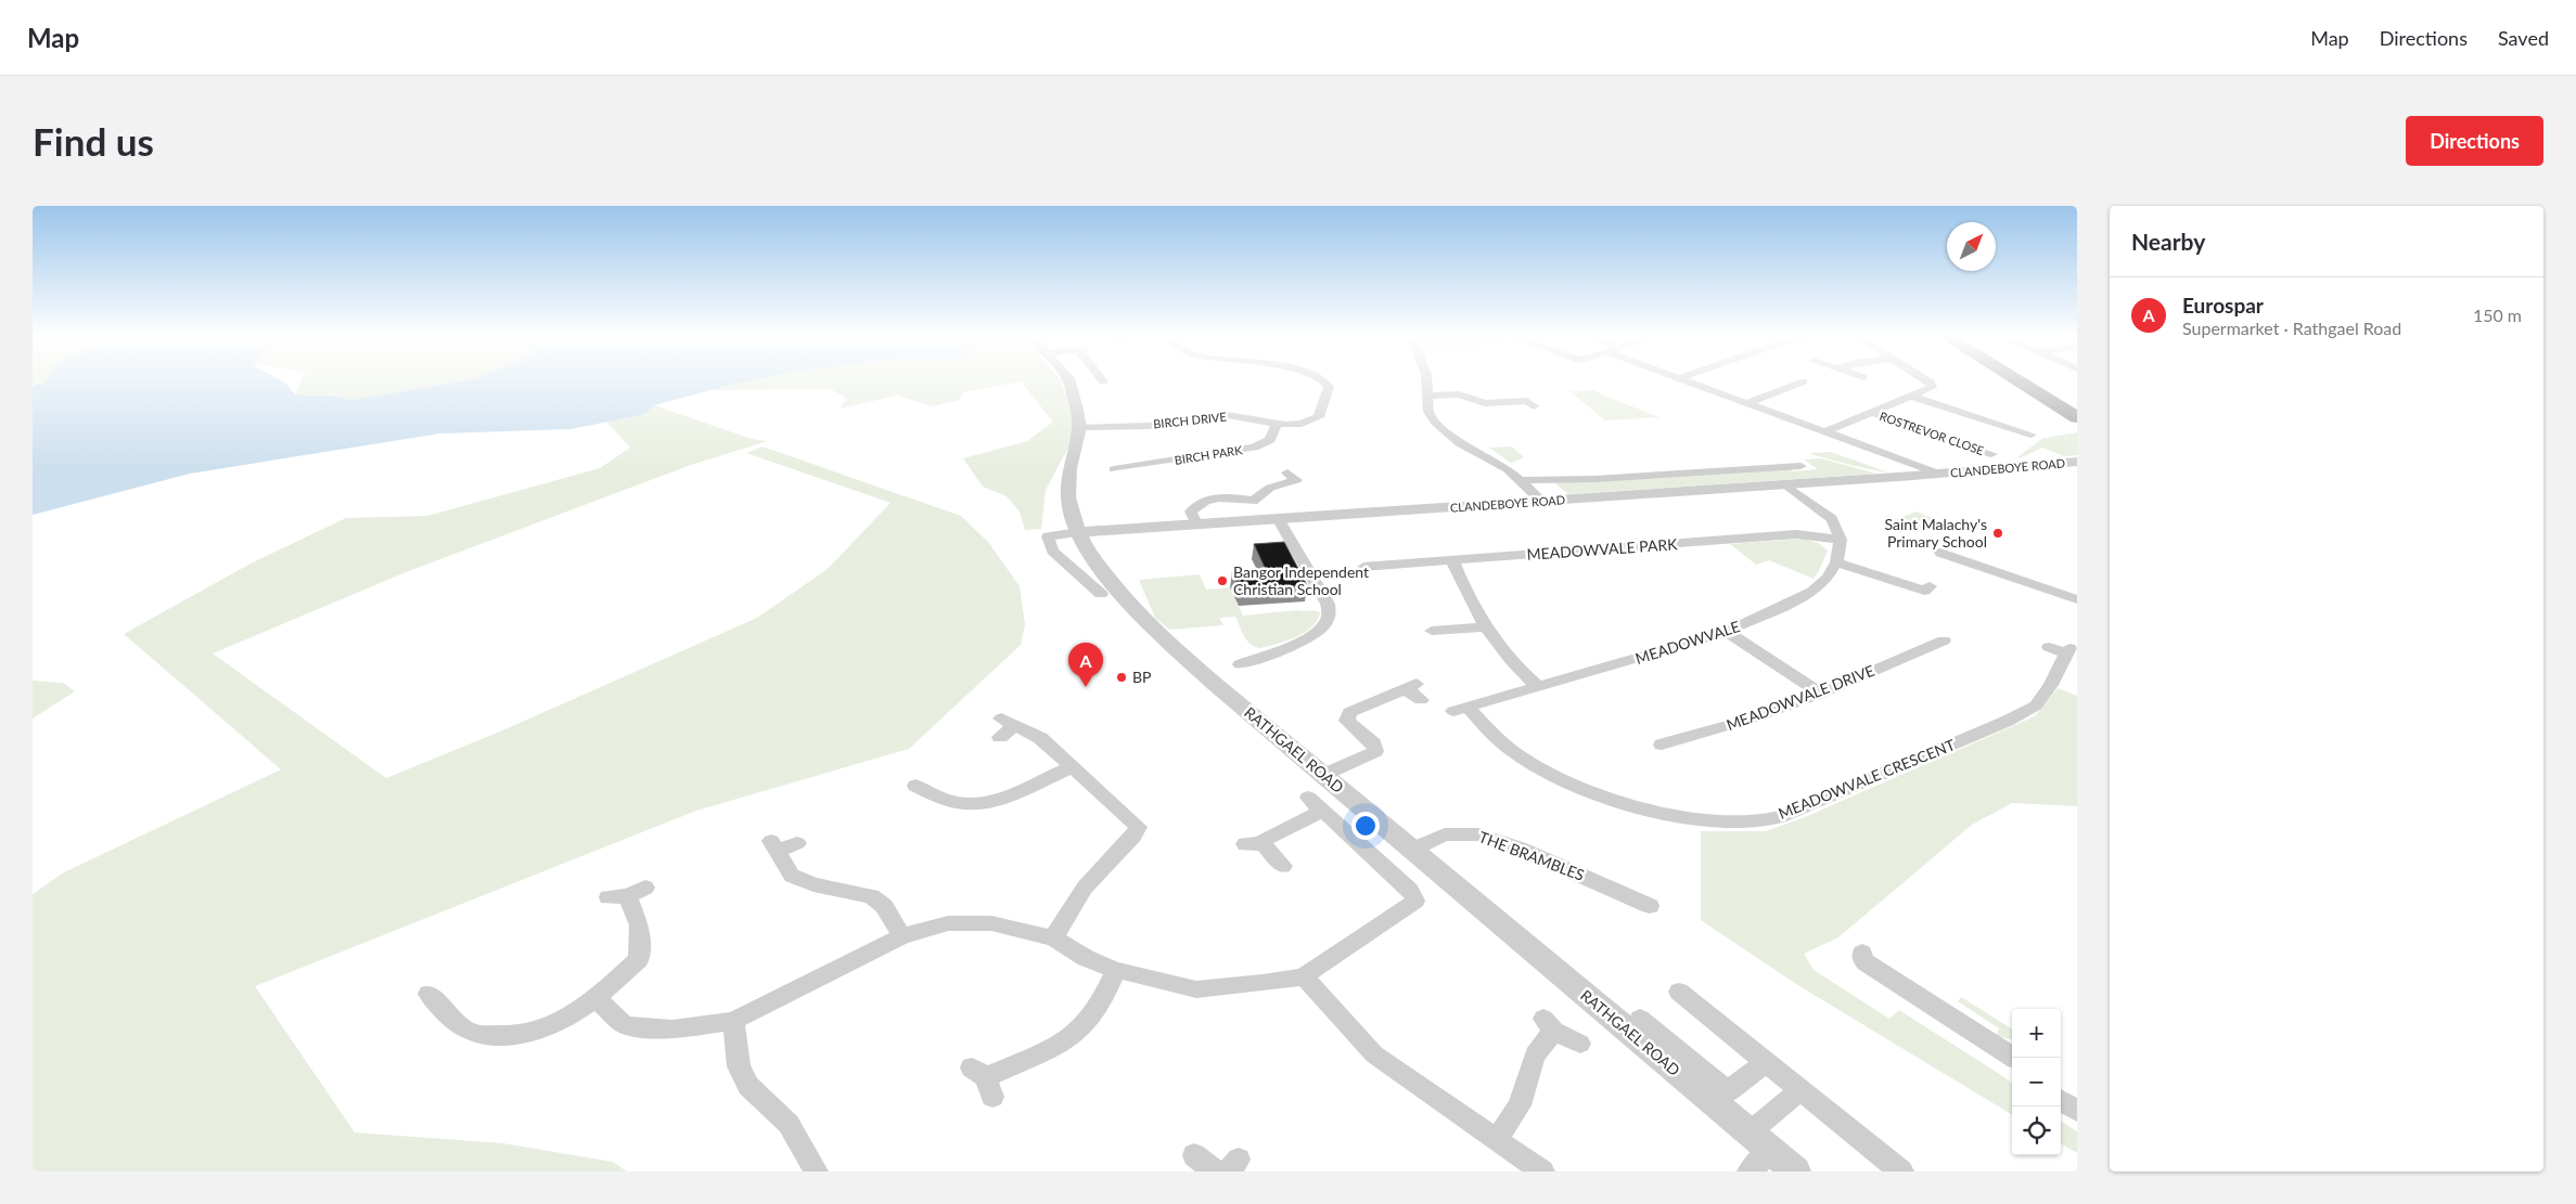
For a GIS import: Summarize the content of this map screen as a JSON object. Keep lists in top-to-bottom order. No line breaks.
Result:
{"streets":{"street":["BIRCH DRIVE","ROSTREVOR CLOSE","BIRCH PARK","CLANDEBOYE ROAD","MEADOWVALE PARK","MEADOWVALE","MEADOWVALE DRIVE","RATHGAEL ROAD","MEADOWVALE CRESCENT","THE BRAMBLES"]},"crossings":[["BIRCH DRIVE","BIRCH PARK"],["BIRCH DRIVE","RATHGAEL ROAD"],["CLANDEBOYE ROAD","RATHGAEL ROAD"],["MEADOWVALE PARK","MEADOWVALE"],["MEADOWVALE","MEADOWVALE CRESCENT"],["RATHGAEL ROAD","THE BRAMBLES"]],"places":["Saint Malachy's Primary School","Bangor Independent Christian School","BP"],"north":"top right","page":{"header":"Map","nav":["Map","Directions","Saved"],"buttons":"Directions","title":"Find us","heading":"Nearby","list":[{"mark":"A","name":"Eurospar","note":"Supermarket · Rathgael Road","value":"150 m"}],"pins":"A","map_buttons":["+","−"]}}
